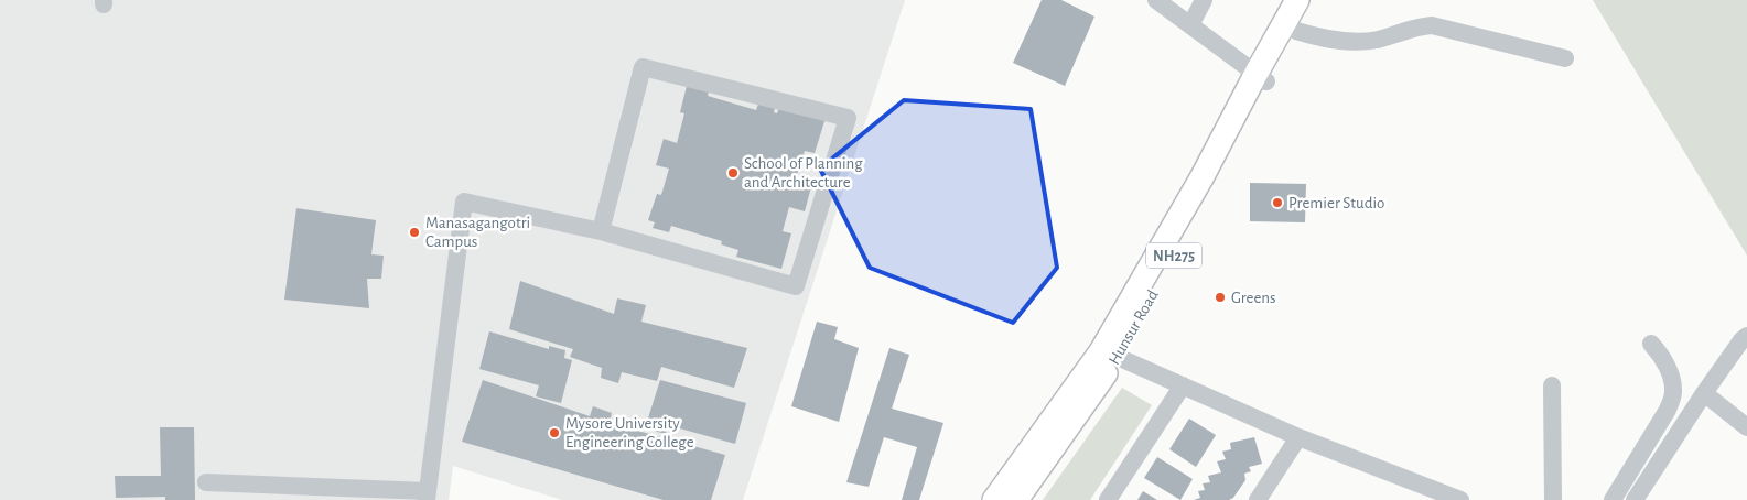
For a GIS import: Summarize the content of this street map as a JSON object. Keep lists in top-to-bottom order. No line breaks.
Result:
{"streets":{"main road":["NH275","Hunsur Road"]},"places":["School of Planning and Architecture","Premier Studio","Manasagangotri Campus","Greens","Mysore University Engineering College"]}
